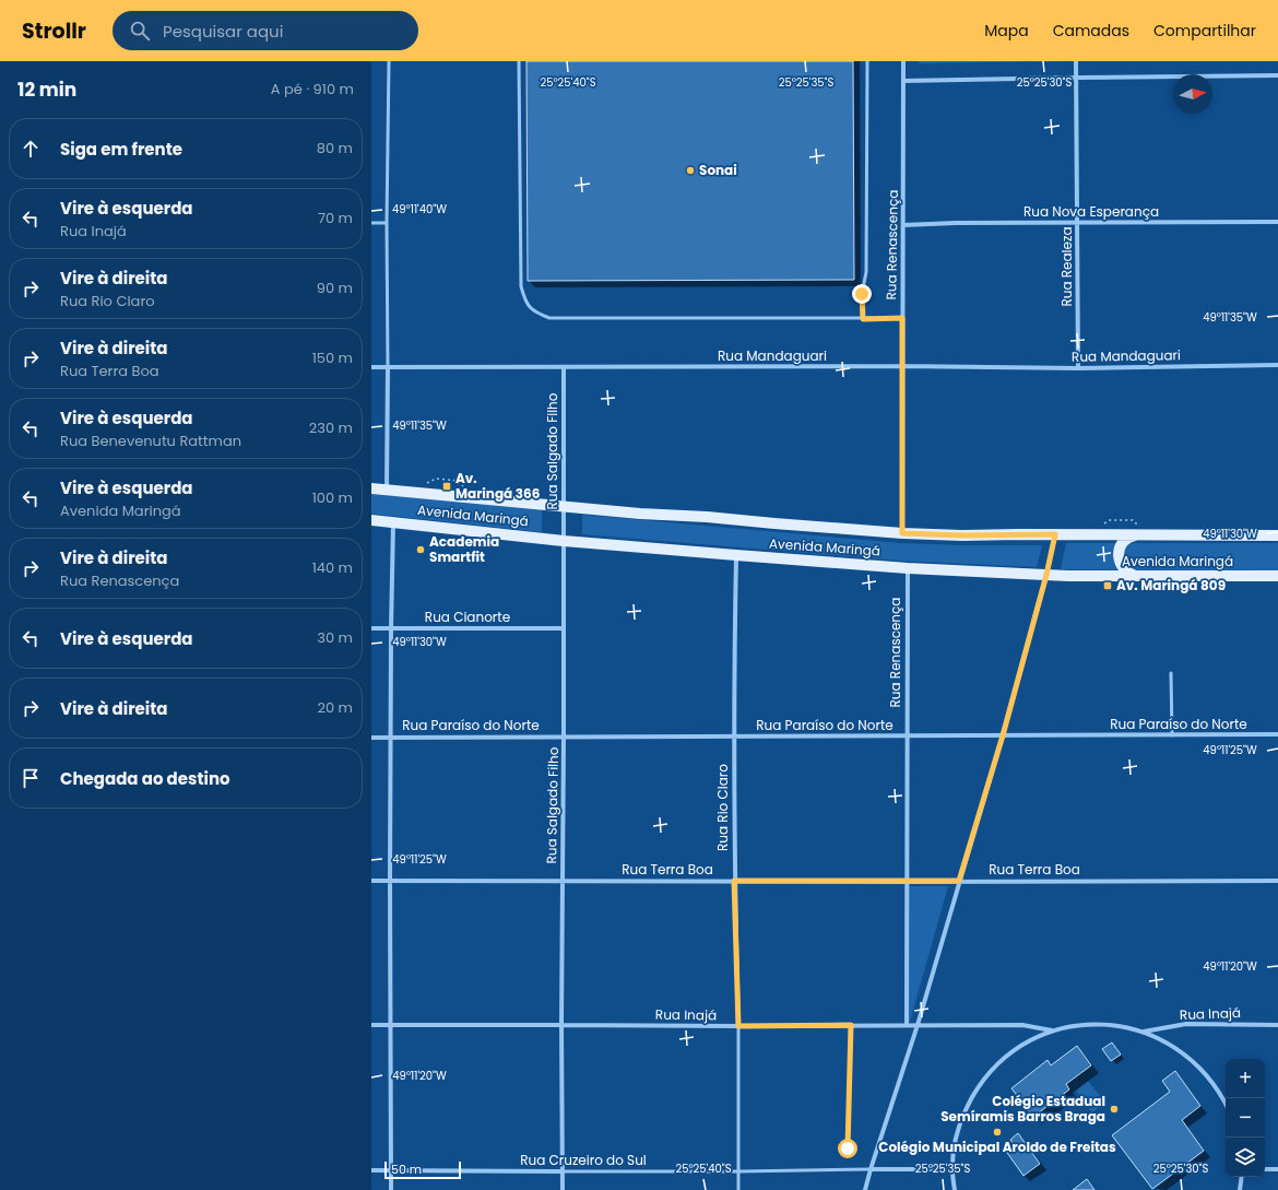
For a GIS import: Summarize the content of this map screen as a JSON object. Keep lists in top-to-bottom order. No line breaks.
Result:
{"streets":{"main road":["Avenida Maringá"],"street":["Rua Nova Esperança","Rua Renascença","Rua Realeza","Rua Mandaguari","Rua Salgado Filho","Rua Cianorte","Rua Paraíso do Norte","Rua Rio Claro","Rua Terra Boa","Rua Inajá","Rua Cruzeiro do Sul"]},"crossings":[["Rua Nova Esperança","Rua Renascença"],["Rua Nova Esperança","Rua Realeza"],["Rua Renascença","Rua Mandaguari"],["Rua Renascença","Avenida Maringá"],["Rua Renascença","Rua Paraíso do Norte"],["Rua Renascença","Rua Terra Boa"],["Rua Renascença","Rua Inajá"],["Rua Realeza","Rua Mandaguari"],["Rua Mandaguari","Rua Salgado Filho"],["Rua Salgado Filho","Avenida Maringá"],["Rua Salgado Filho","Rua Cianorte"],["Rua Salgado Filho","Rua Paraíso do Norte"],["Rua Salgado Filho","Rua Terra Boa"],["Rua Salgado Filho","Rua Inajá"],["Rua Salgado Filho","Rua Cruzeiro do Sul"],["Avenida Maringá","Rua Rio Claro"],["Rua Paraíso do Norte","Rua Rio Claro"],["Rua Rio Claro","Rua Terra Boa"],["Rua Rio Claro","Rua Inajá"],["Rua Rio Claro","Rua Cruzeiro do Sul"]],"places":{"other":["Sonai","Academia Smartfit","Colégio Estadual Semíramis Barros Braga","Colégio Municipal Aroldo de Freitas"],"transit":["Av. Maringá 366","Av. Maringá 809"]},"scale_bar":"50 m","north":"right","page":{"header":"Strollr","search":"Pesquisar aqui","nav":["Mapa","Camadas","Compartilhar"],"heading":["12 min","A pé · 910 m"],"list":[["Siga em frente","80 m"],["Vire à esquerda","Rua Inajá","70 m"],["Vire à direita","Rua Rio Claro","90 m"],["Vire à direita","Rua Terra Boa","150 m"],["Vire à esquerda","Rua Benevenutu Rattman","230 m"],["Vire à esquerda","Avenida Maringá","100 m"],["Vire à direita","Rua Renascença","140 m"],["Vire à esquerda","30 m"],["Vire à direita","20 m"],"Chegada ao destino"],"map_buttons":["+","−"],"scale":"50 m"},"coordinates":["25°25'40\"S","25°25'35\"S","25°25'30\"S","49°11'40\"W","49°11'35\"W","49°11'30\"W","49°11'25\"W","49°11'20\"W"]}
